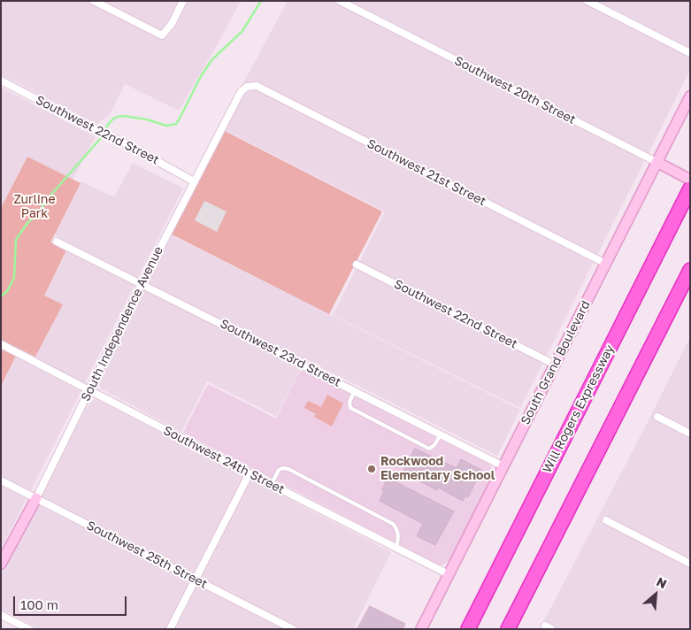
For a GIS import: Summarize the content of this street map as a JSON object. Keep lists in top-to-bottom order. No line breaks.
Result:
{"streets":{"highway":["Will Rogers Expressway"],"street":["Southwest 20th Street","Southwest 22nd Street","Southwest 21st Street","South Independence Avenue","Southwest 23rd Street","South Grand Boulevard","Southwest 24th Street","Southwest 25th Street"]},"crossings":[["Southwest 20th Street","South Grand Boulevard"],["Southwest 22nd Street","South Independence Avenue"],["Southwest 22nd Street","South Grand Boulevard"],["Southwest 21st Street","South Independence Avenue"],["Southwest 21st Street","South Grand Boulevard"],["South Independence Avenue","Southwest 23rd Street"],["South Independence Avenue","Southwest 24th Street"],["South Independence Avenue","Southwest 25th Street"],["Southwest 23rd Street","South Grand Boulevard"],["South Grand Boulevard","Southwest 24th Street"]],"parks":["Zurline Park"],"places":["Rockwood Elementary School"],"scale_bar":"100 m","north":"top right"}
